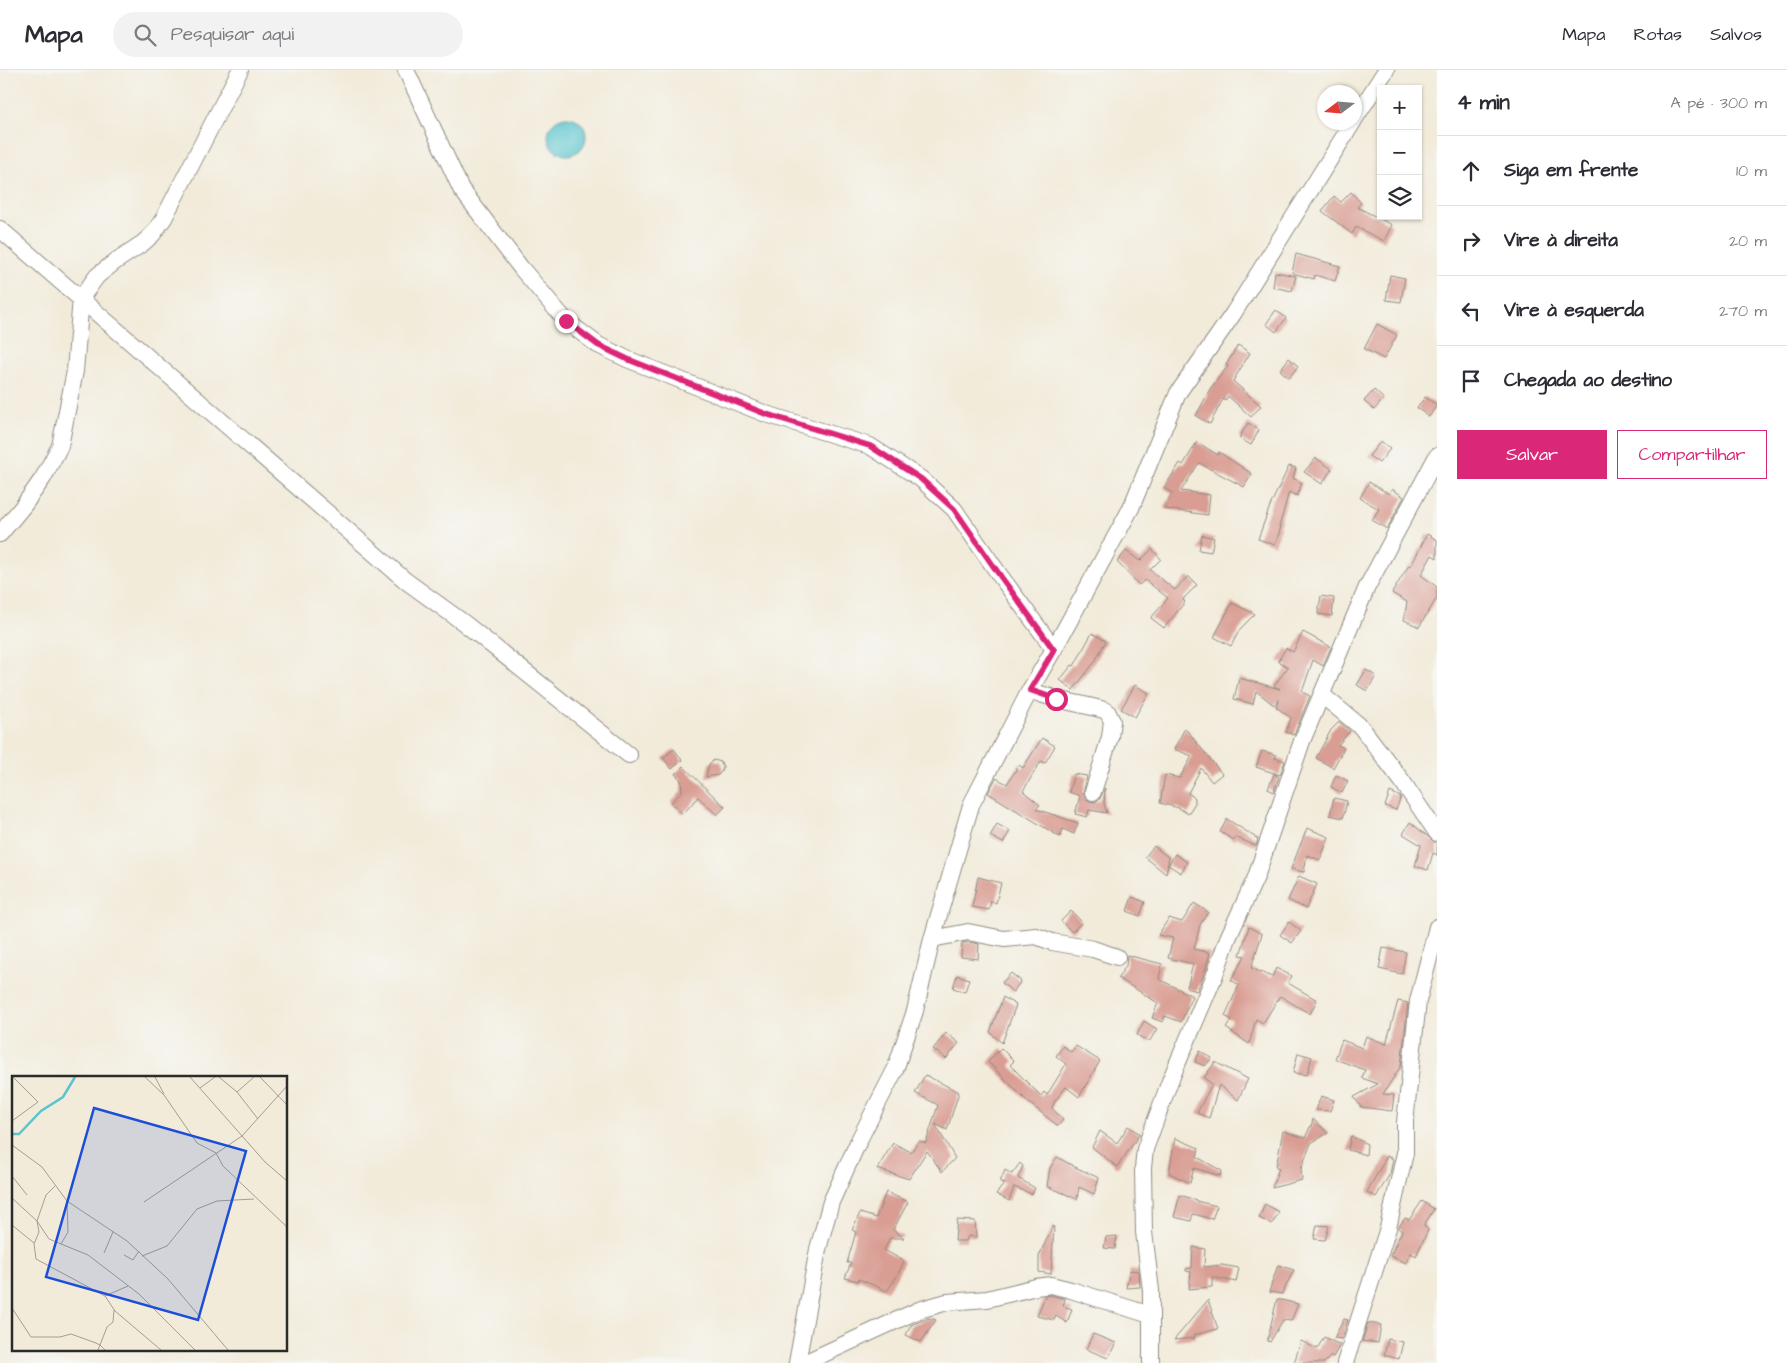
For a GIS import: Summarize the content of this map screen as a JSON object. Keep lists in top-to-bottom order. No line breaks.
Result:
{"north":"left","page":{"header":"Mapa","search":"Pesquisar aqui","nav":["Mapa","Rotas","Salvos"],"heading":["4 min","A pé · 300 m"],"map_buttons":["+","−"],"list":[["Siga em frente","10 m"],["Vire à direita","20 m"],["Vire à esquerda","270 m"],"Chegada ao destino"],"buttons":["Salvar","Compartilhar"]}}
